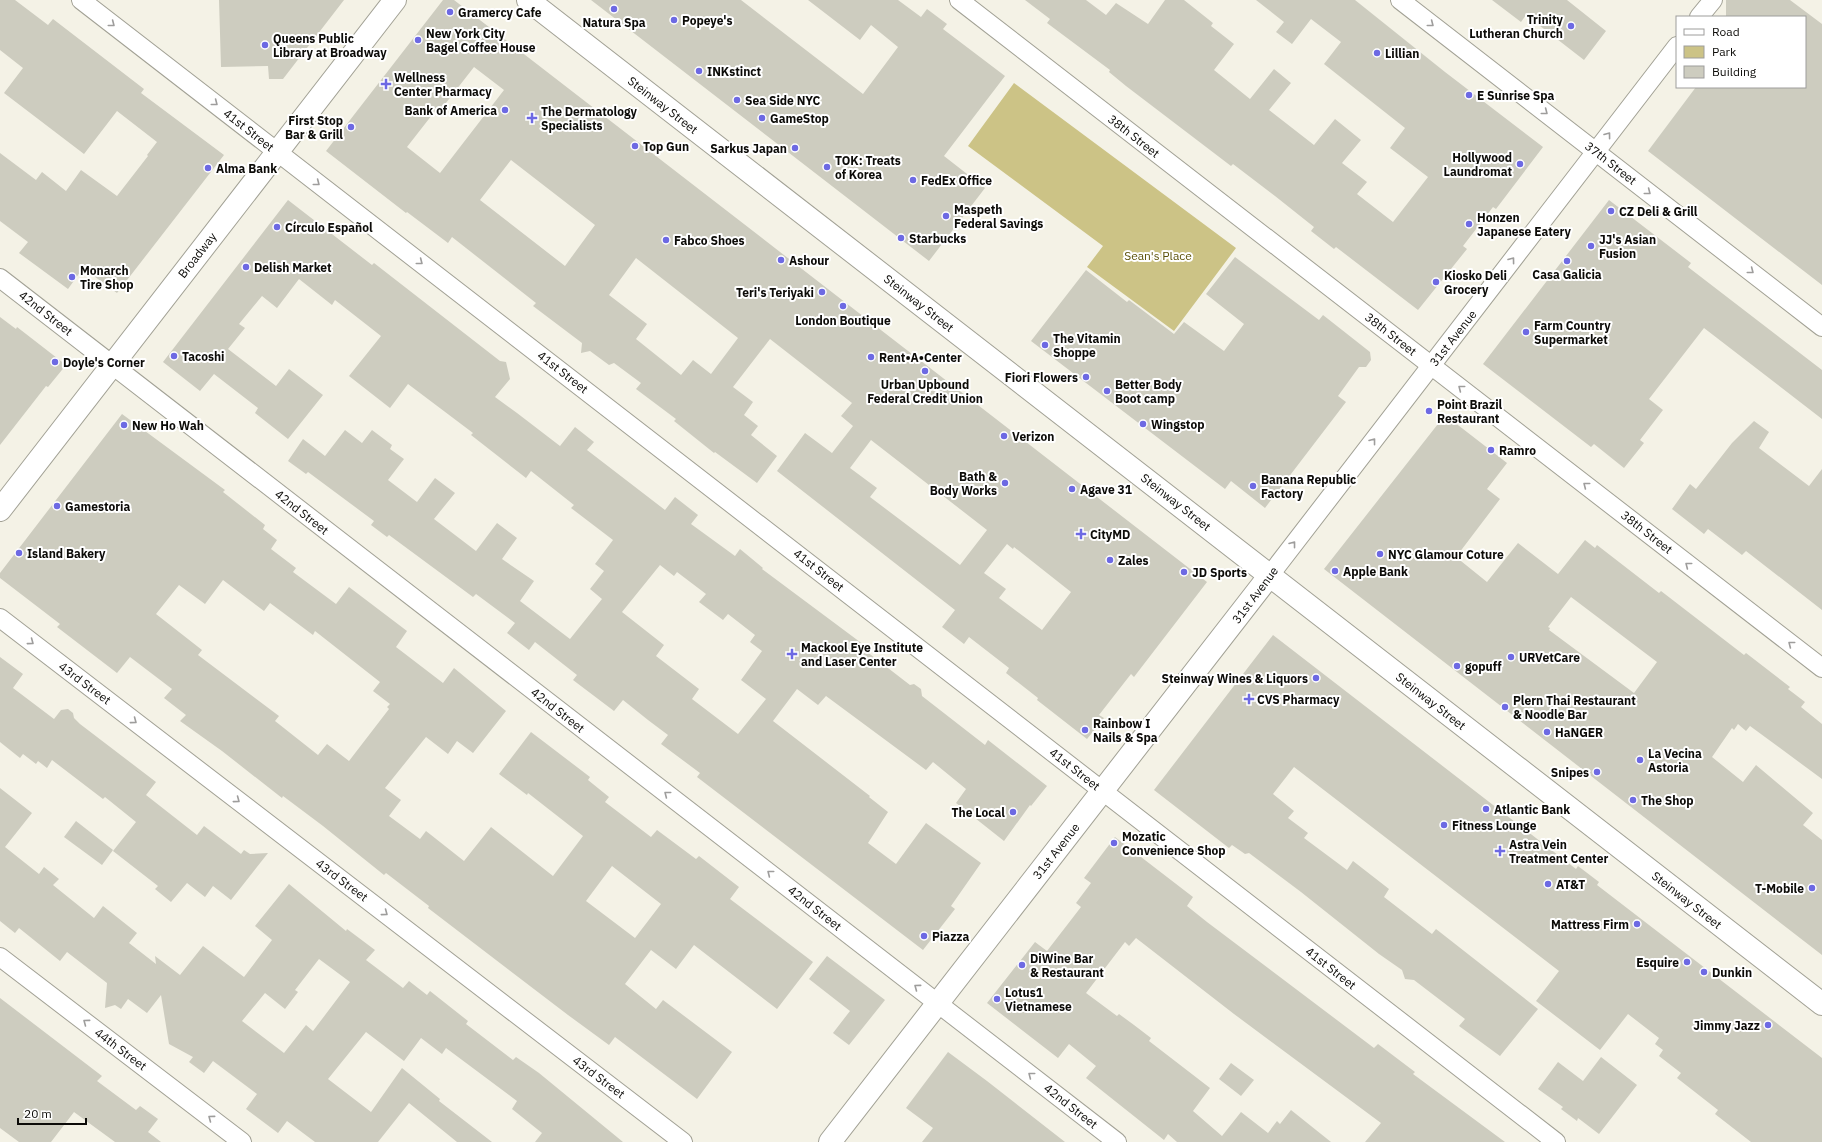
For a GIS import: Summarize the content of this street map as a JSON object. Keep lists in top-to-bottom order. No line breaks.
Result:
{"streets":{"street":["Steinway Street","41st Street","38th Street","37th Street","Broadway","42nd Street","31st Avenue","43rd Street","44th Street"]},"crossings":[["Steinway Street","31st Avenue"],["41st Street","Broadway"],["41st Street","31st Avenue"],["38th Street","31st Avenue"],["37th Street","31st Avenue"],["Broadway","42nd Street"],["42nd Street","31st Avenue"]],"one_way":["41st Street","38th Street","37th Street","42nd Street","31st Avenue","43rd Street","44th Street"],"parks":["Sean's Place"],"places":{"other":["Natura Spa","Gramercy Cafe","Popeye's","Trinity Lutheran Church","New York City Bagel Coffee House","Queens Public Library at Broadway","Lillian","INKstinct","E Sunrise Spa","Sea Side NYC","Bank of America","GameStop","First Stop Bar & Grill","Top Gun","Sarkus Japan","Hollywood Laundromat","TOK: Treats of Korea","Alma Bank","FedEx Office","CZ Deli & Grill","Maspeth Federal Savings","Honzen Japanese Eatery","Círculo Español","Starbucks","Fabco Shoes","JJ's Asian Fusion","Ashour","Casa Galicia","Delish Market","Monarch Tire Shop","Kiosko Deli Grocery","Teri's Teriyaki","London Boutique","Farm Country Supermarket","The Vitamin Shoppe","Tacoshi","Rent•A•Center","Doyle's Corner","Urban Upbound Federal Credit Union","Fiori Flowers","Better Body Boot camp","Point Brazil Restaurant","Wingstop","New Ho Wah","Verizon","Ramro","Bath & Body Works","Banana Republic Factory","Agave 31","Gamestoria","Island Bakery","NYC Glamour Coture","Zales","Apple Bank","JD Sports","URVetCare","gopuff","Steinway Wines & Liquors","Plern Thai Restaurant & Noodle Bar","Rainbow I Nails & Spa","HaNGER","La Vecina Astoria","Snipes","The Shop","Atlantic Bank","The Local","Fitness Lounge","Mozatic Convenience Shop","AT&T","T-Mobile","Mattress Firm","Piazza","Esquire","DiWine Bar & Restaurant","Dunkin","Lotus1 Vietnamese","Jimmy Jazz"],"health":["Wellness Center Pharmacy","The Dermatology Specialists","CityMD","Mackool Eye Institute and Laser Center","CVS Pharmacy","Astra Vein Treatment Center"]},"legend":["Road","Park","Building"],"scale_bar":"20 m"}
